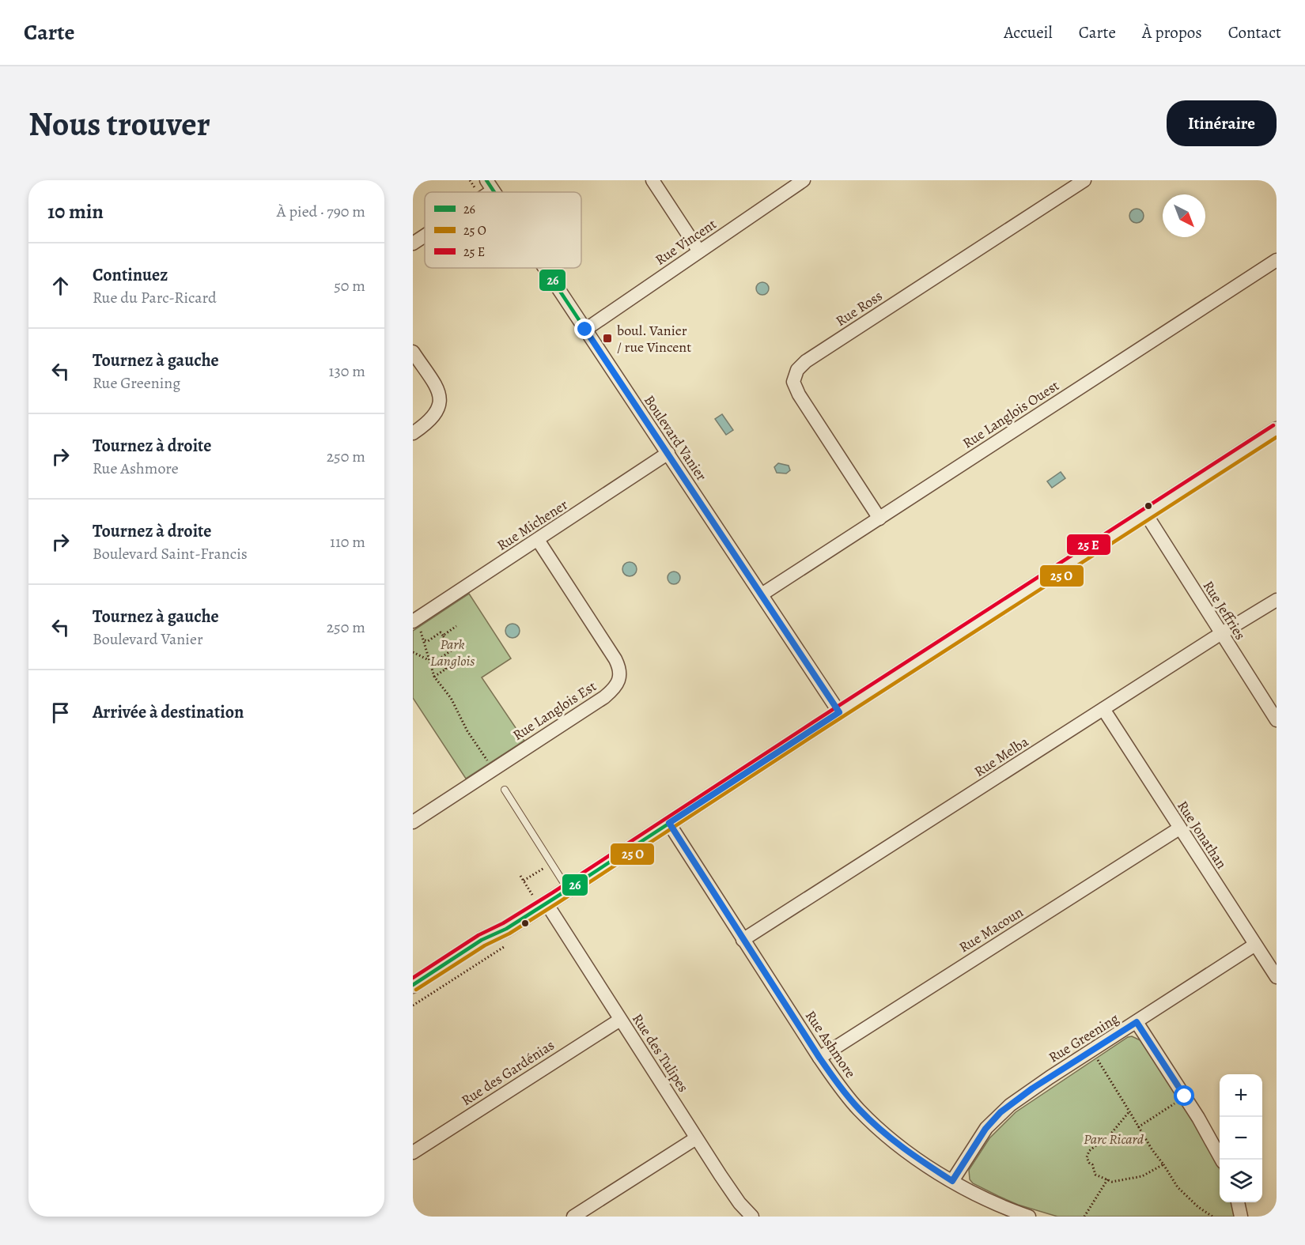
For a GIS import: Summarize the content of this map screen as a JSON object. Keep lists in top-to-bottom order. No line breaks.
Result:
{"streets":{"street":["Rue Vincent","Rue Ross","Rue Langlois Ouest","Boulevard Vanier","Rue Michener","Rue Jeffries","Rue Langlois Est","Rue Melba","Rue Jonathan","Rue Macoun","Rue Greening","Rue Ashmore","Rue des Tulipes","Rue des Gardénias"]},"crossings":[["Rue Vincent","Boulevard Vanier"],["Rue Ross","Rue Langlois Ouest"],["Rue Langlois Ouest","Boulevard Vanier"],["Boulevard Vanier","Rue Michener"],["Rue Michener","Rue Langlois Est"],["Rue Jeffries","Rue Melba"],["Rue Melba","Rue Jonathan"],["Rue Melba","Rue Ashmore"],["Rue Jonathan","Rue Macoun"],["Rue Jonathan","Rue Greening"],["Rue Macoun","Rue Ashmore"],["Rue Greening","Rue Ashmore"],["Rue des Tulipes","Rue des Gardénias"]],"parks":["Park Langlois","Parc Ricard"],"places":{"transit":["boul. Vanier / rue Vincent"]},"lines":["transit line 26"],"legend":["26","25 O","25 E"],"north":"bottom right","page":{"header":"Carte","nav":["Accueil","Carte","À propos","Contact"],"buttons":"Itinéraire","title":"Nous trouver","heading":["10 min","À pied · 790 m"],"list":[["Continuez","Rue du Parc-Ricard","50 m"],["Tournez à gauche","Rue Greening","130 m"],["Tournez à droite","Rue Ashmore","250 m"],["Tournez à droite","Boulevard Saint-Francis","110 m"],["Tournez à gauche","Boulevard Vanier","250 m"],"Arrivée à destination"],"map_buttons":["+","−"]}}
